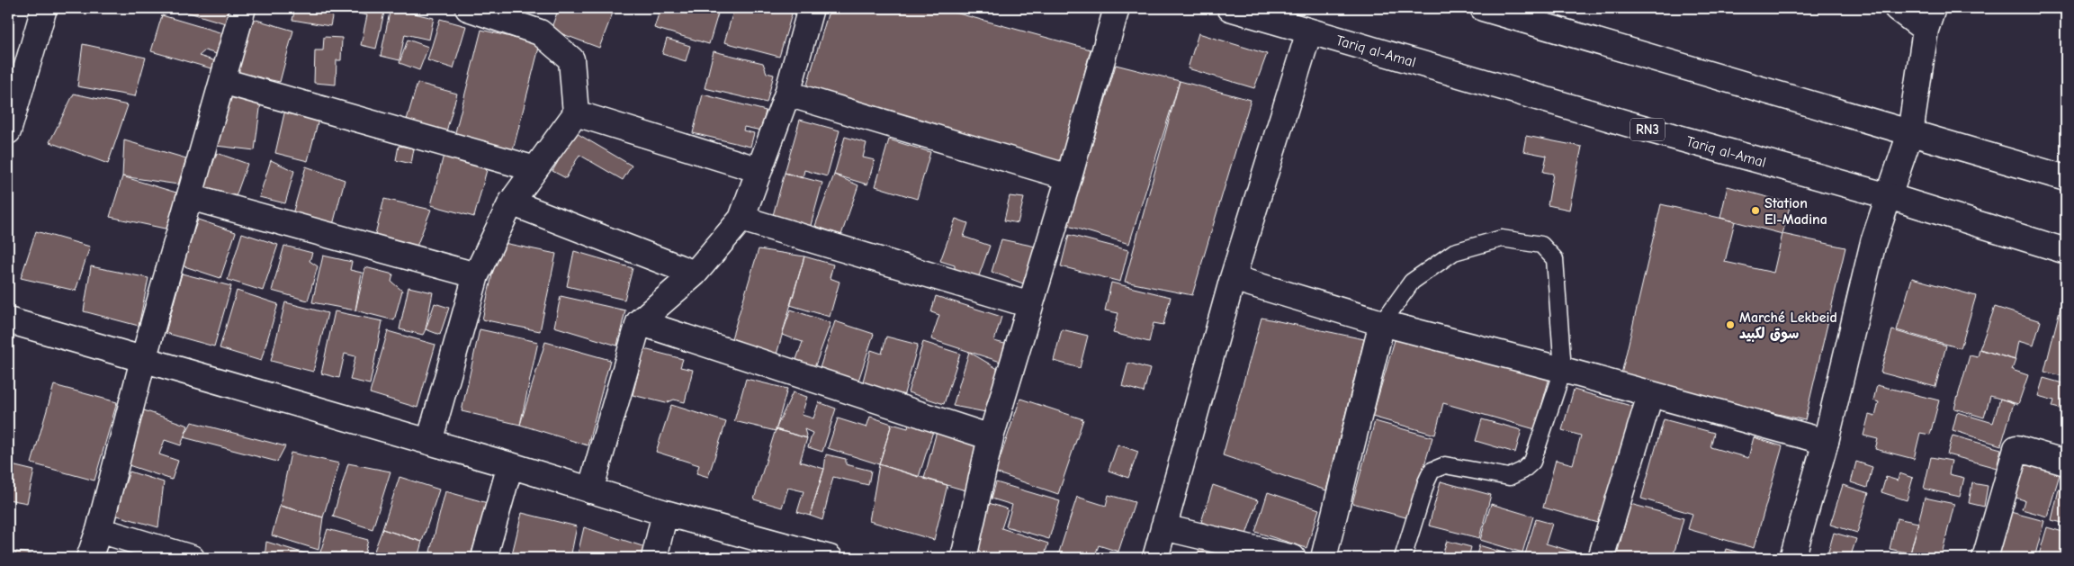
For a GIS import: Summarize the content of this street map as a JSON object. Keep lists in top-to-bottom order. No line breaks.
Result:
{"streets":{"main road":["Tariq al-Amal","RN3"]},"places":["Station El-Madina","Marché Lekbeid سوق لكبيد"]}
